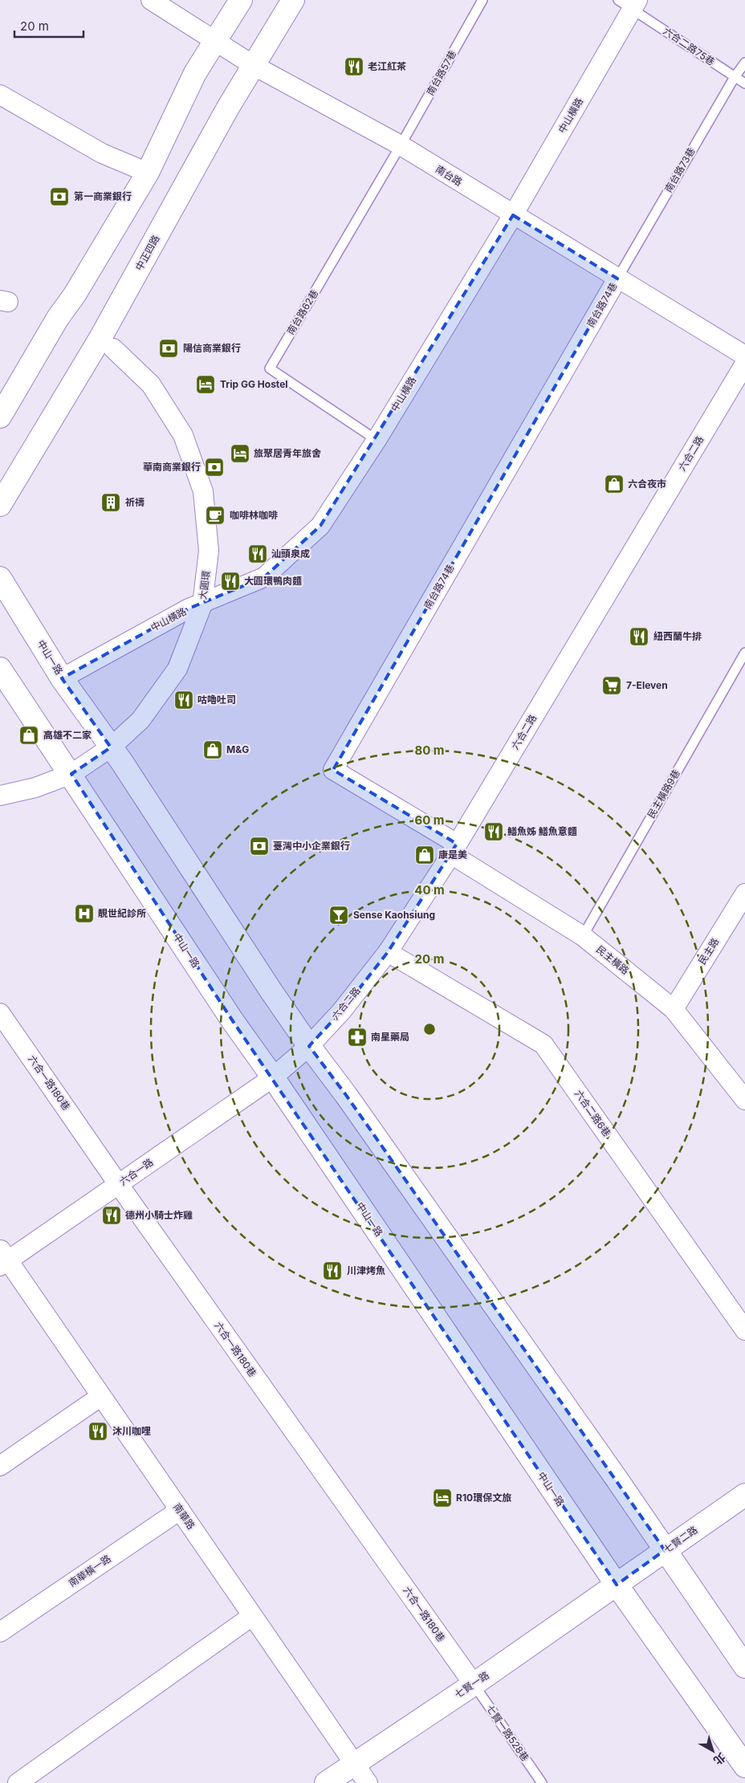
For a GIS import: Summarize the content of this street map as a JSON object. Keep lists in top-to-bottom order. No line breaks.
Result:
{"streets":{"main road":["中正四路","中山一路","七賢二路","七賢一路"],"street":["中山橫路","南台路","南台路74巷","六合二路","大圓環","民主路","民主橫路","六合一路180巷","六合二路6巷","六合一路","南華路","南華橫一路"],"lane":["六合二路75巷","南台路57巷","南台路73巷","南台路62巷","民主橫路9巷","七賢一路528巷"]},"crossings":[["六合二路75巷","中山橫路"],["六合二路75巷","南台路73巷"],["南台路57巷","南台路"],["南台路57巷","南台路62巷"],["中山橫路","南台路"],["中山橫路","南台路62巷"],["中山橫路","大圓環"],["中山橫路","中山一路"],["南台路73巷","南台路"],["南台路73巷","南台路74巷"],["南台路","中正四路"],["南台路","南台路74巷"],["南台路","南台路62巷"],["南台路74巷","六合二路"],["南台路74巷","民主橫路"],["六合二路","中山一路"],["六合二路","民主橫路"],["六合二路","六合二路6巷"],["六合二路","六合一路"],["大圓環","中山一路"],["中山一路","六合一路"],["中山一路","七賢二路"],["中山一路","七賢一路"],["民主橫路9巷","民主橫路"],["民主路","民主橫路"],["六合一路180巷","六合一路"],["六合一路180巷","七賢一路"],["六合一路180巷","七賢一路528巷"],["六合一路","南華路"],["南華路","南華橫一路"],["南華路","七賢一路"],["七賢二路","七賢一路"],["七賢一路","七賢一路528巷"]],"places":{"restaurant":["老江紅茶","汕頭泉成","大圓環鴨肉麵","紐西蘭牛排","咕嚕吐司","鱔魚姊 鱔魚意麵","德州小騎士炸雞","川津烤魚","沐川咖哩"],"bank":["第一商業銀行","陽信商業銀行","華南商業銀行","臺灣中小企業銀行"],"hotel":["Trip GG Hostel","旅聚居青年旅舍","R10環保文旅"],"shop":["六合夜市","高雄不二家","M&G","康是美"],"building":["祈禱"],"cafe":["咖啡林咖啡"],"supermarket":["7-Eleven"],"hospital":["靚世紀診所"],"bar":["Sense Kaohsiung"],"pharmacy":["南星藥局"]},"scale_bar":"20 m","north":"bottom right","rings":["80 m","60 m","40 m","20 m"]}
